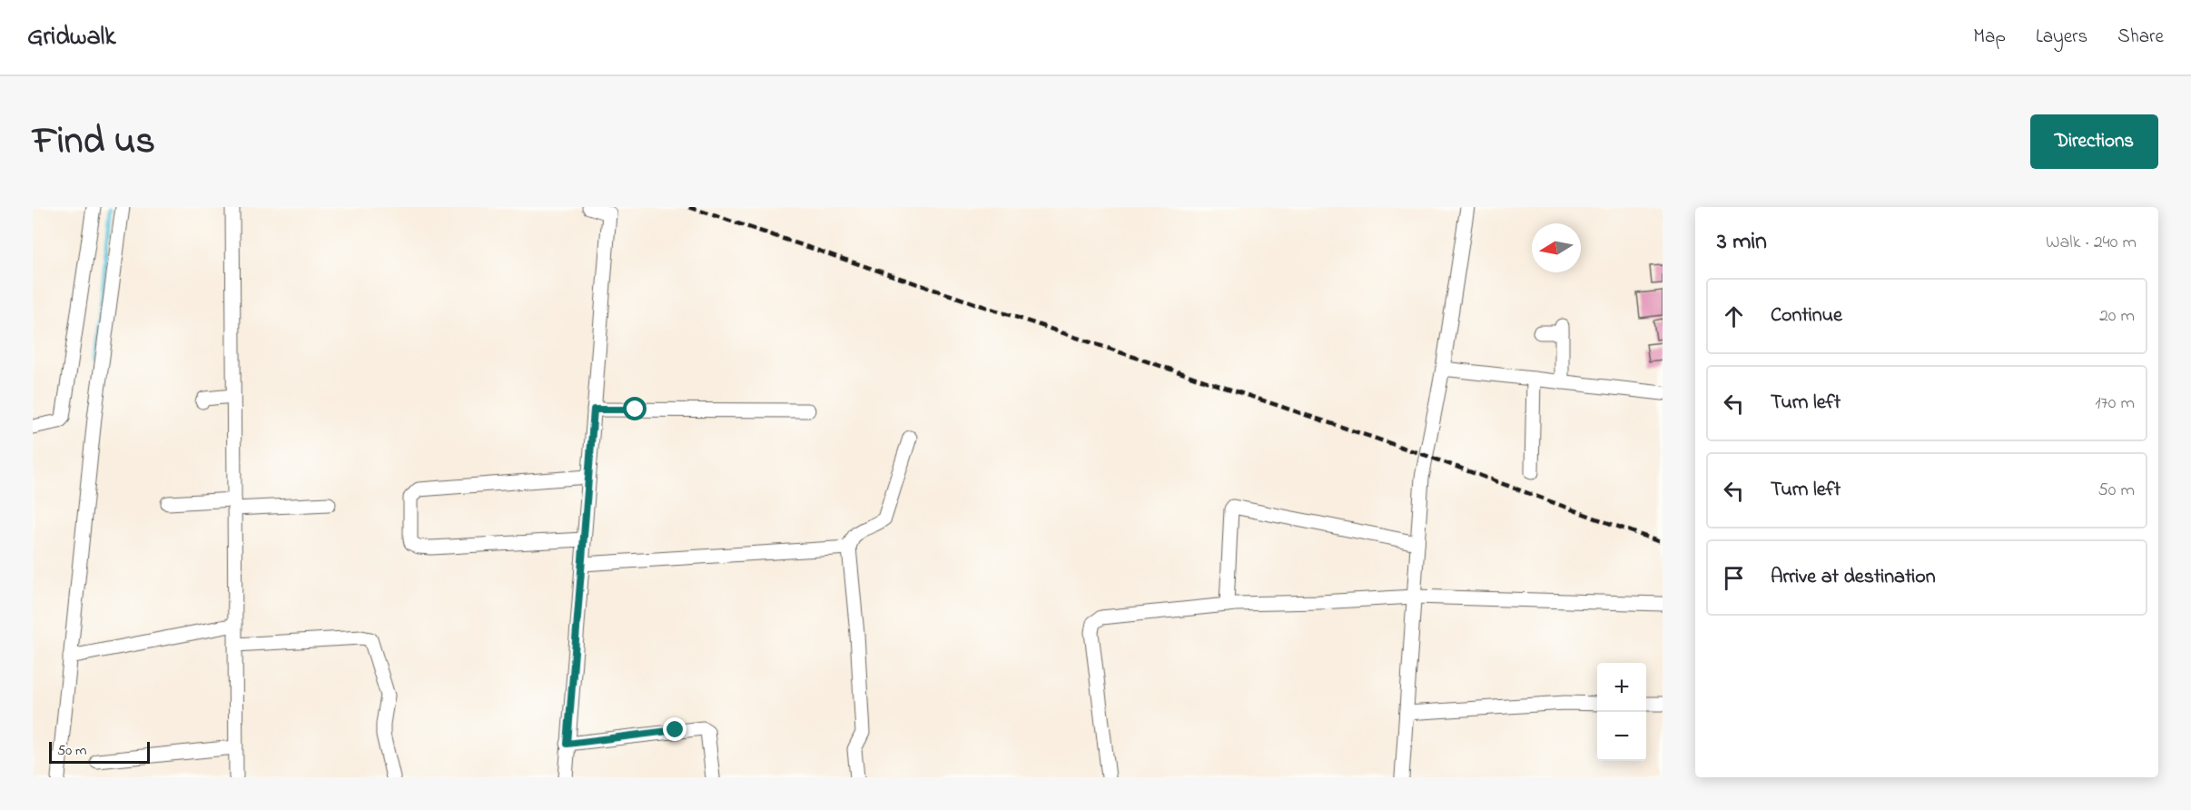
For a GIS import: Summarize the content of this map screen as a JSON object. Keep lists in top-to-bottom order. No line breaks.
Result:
{"scale_bar":"50 m","north":"left","page":{"header":"Gridwalk","nav":["Map","Layers","Share"],"title":"Find us","buttons":"Directions","heading":["3 min","Walk · 240 m"],"list":[["Continue","20 m"],["Turn left","170 m"],["Turn left","50 m"],"Arrive at destination"],"map_buttons":["+","−"],"scale":"50 m"}}
